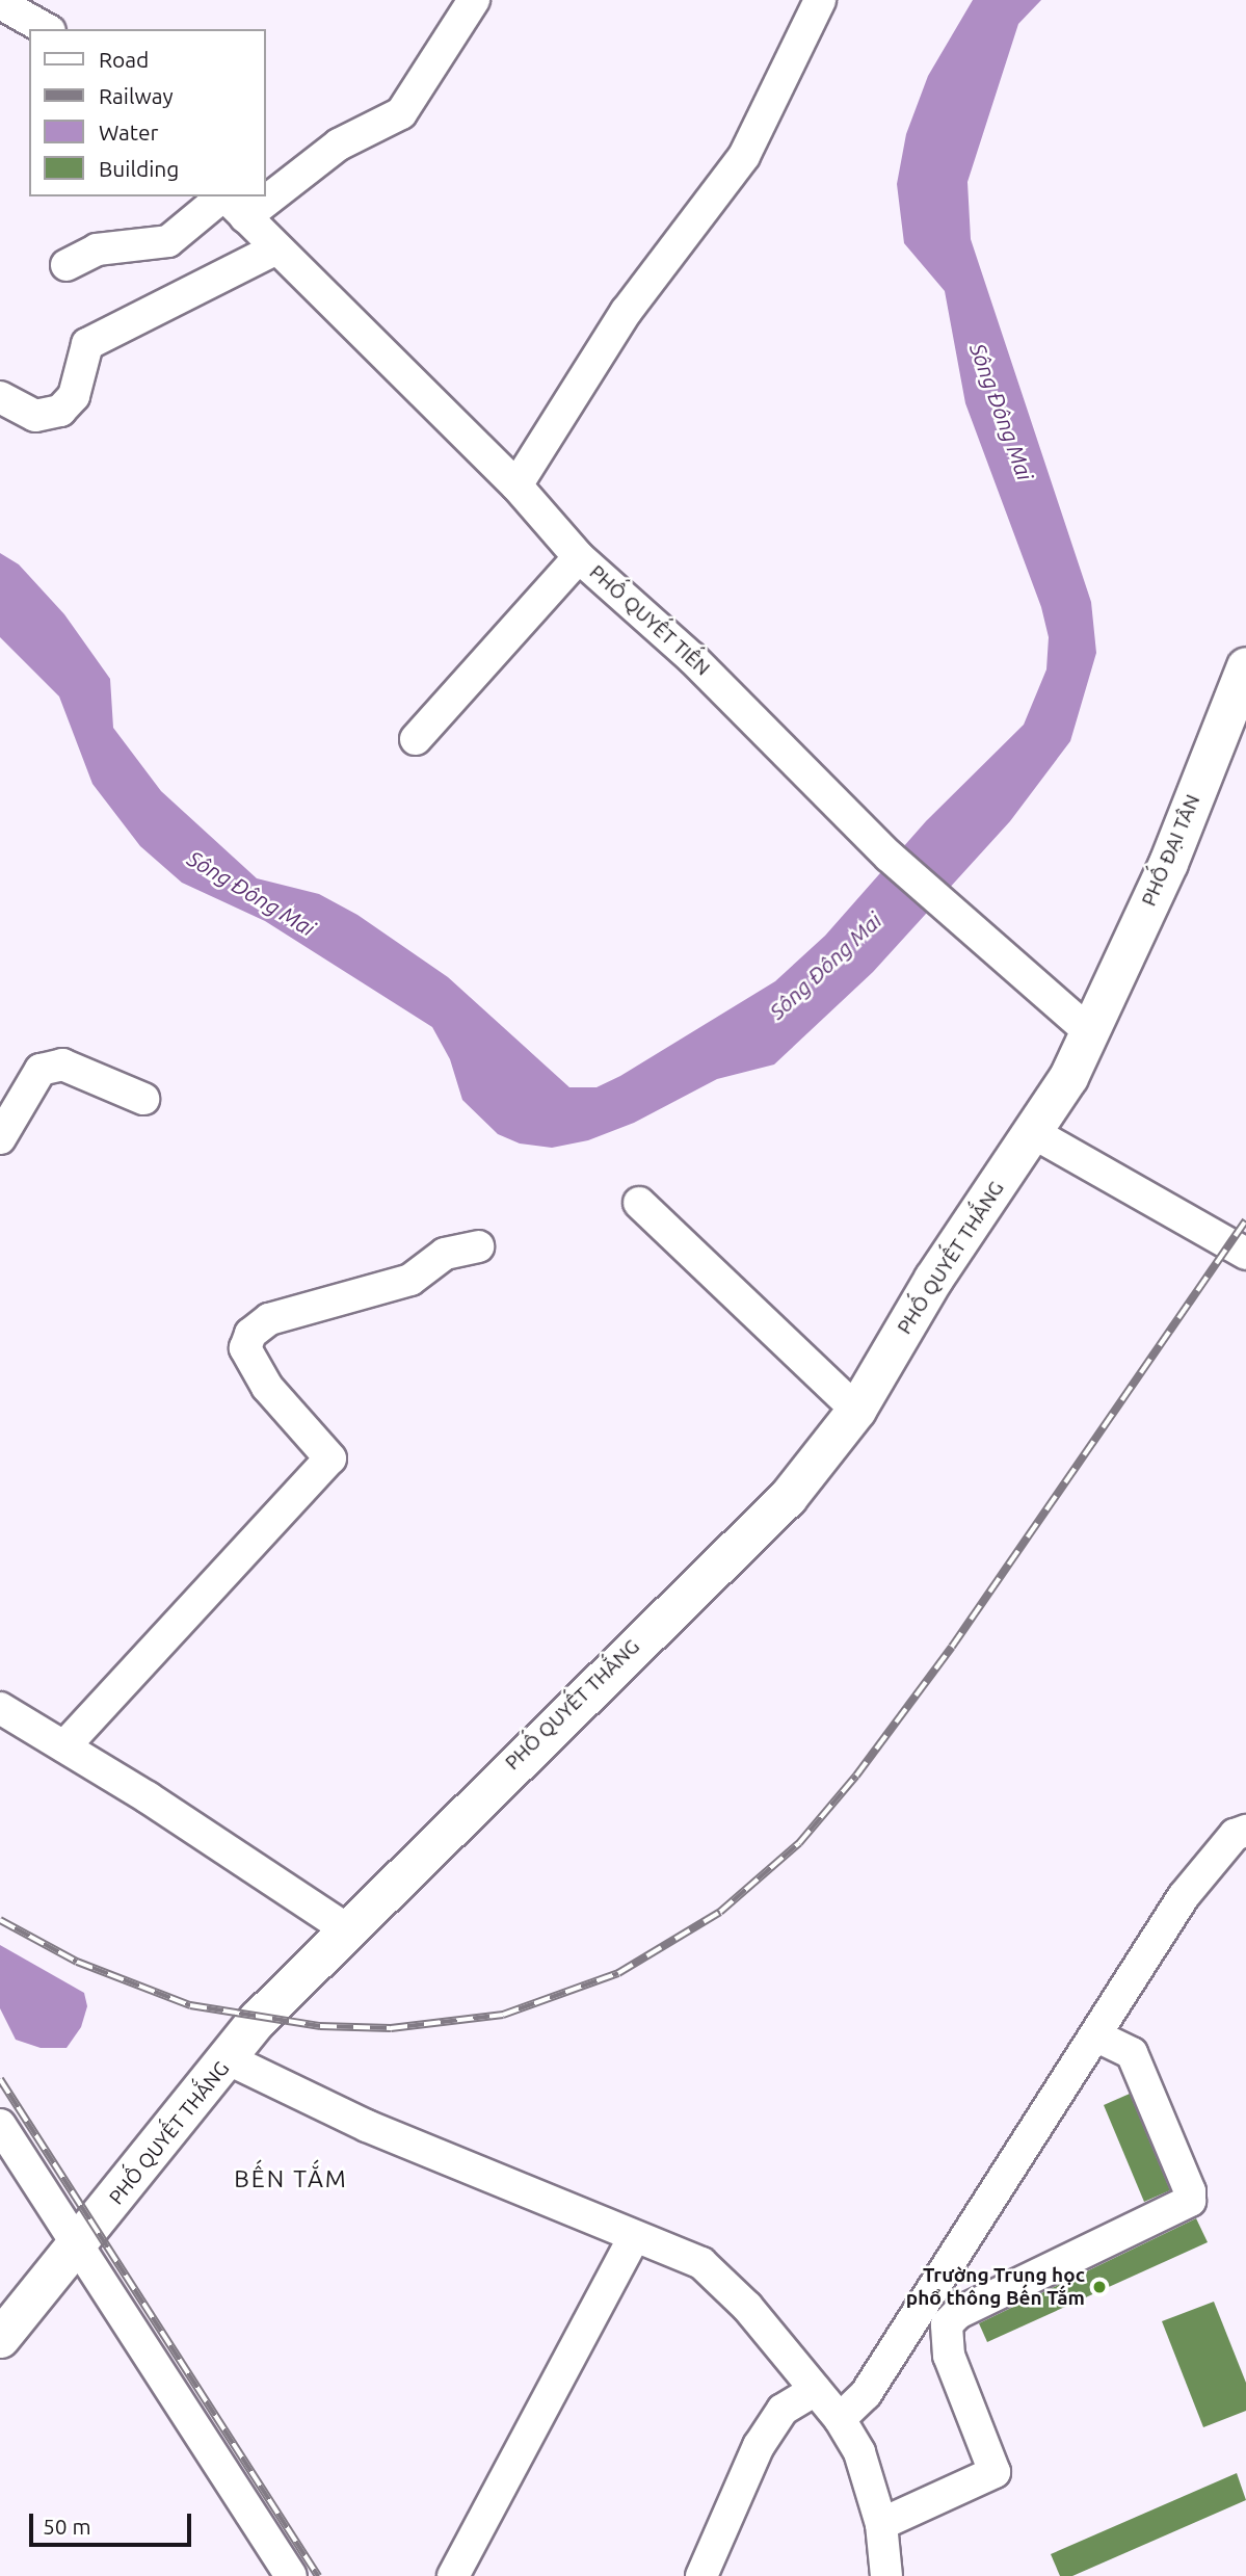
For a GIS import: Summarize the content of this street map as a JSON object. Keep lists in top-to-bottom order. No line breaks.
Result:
{"streets":{"main road":["PHỐ ĐẠI TÂN","PHỐ QUYẾT THẮNG"],"street":["PHỐ QUYẾT TIẾN"]},"crossings":[["PHỐ QUYẾT TIẾN","PHỐ ĐẠI TÂN"],["PHỐ QUYẾT TIẾN","PHỐ QUYẾT THẮNG"],["PHỐ ĐẠI TÂN","PHỐ QUYẾT THẮNG"]],"districts":["BẾN TẮM"],"water":["Sông Đông Mai"],"places":["Trường Trung học phổ thông Bến Tắm"],"legend":["Road","Railway","Water","Building"],"scale_bar":"50 m"}
